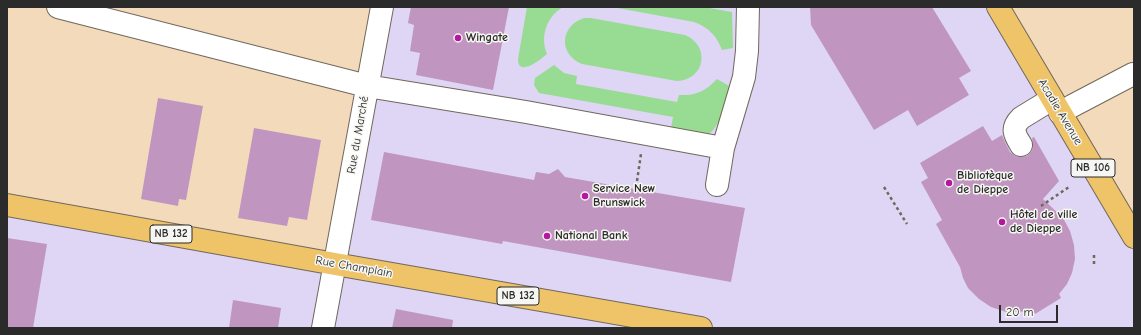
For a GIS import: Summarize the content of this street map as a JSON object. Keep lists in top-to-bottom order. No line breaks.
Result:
{"streets":{"main road":["Acadie Avenue","NB 106","NB 132","Rue Champlain"],"street":["Rue du Marché"]},"crossings":[["Rue du Marché","Rue Champlain"]],"places":["Wingate","Bibliotèque de Dieppe","Service New Brunswick","Hôtel de ville de Dieppe","National Bank"],"scale_bar":"20 m"}
